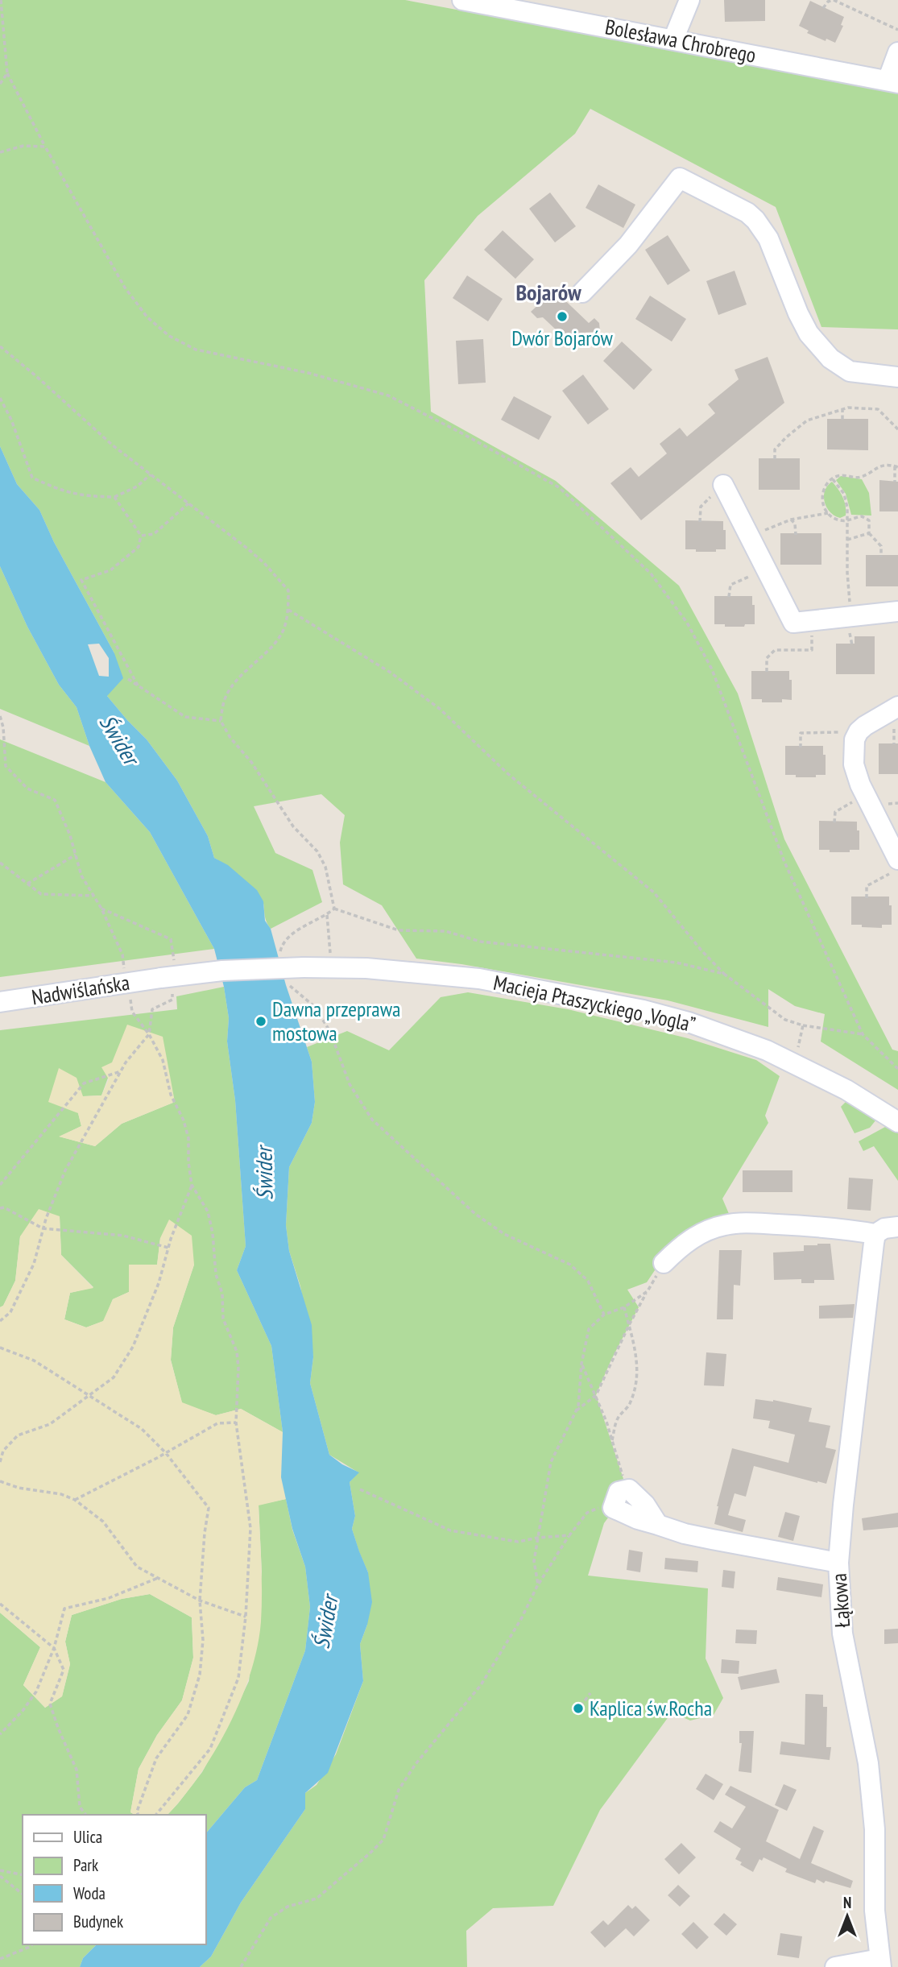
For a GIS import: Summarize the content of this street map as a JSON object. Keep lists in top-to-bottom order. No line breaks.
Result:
{"streets":{"street":["Bolesława Chrobrego","Nadwiślańska","Macieja Ptaszyckiego „Vogla”","Łąkowa"]},"crossings":[["Nadwiślańska","Macieja Ptaszyckiego „Vogla”"]],"districts":["Bojarów"],"water":["Świder"],"places":["Dwór Bojarów","Dawna przeprawa mostowa","Kaplica św.Rocha"],"legend":["Ulica","Park","Woda","Budynek"],"north":"top"}
